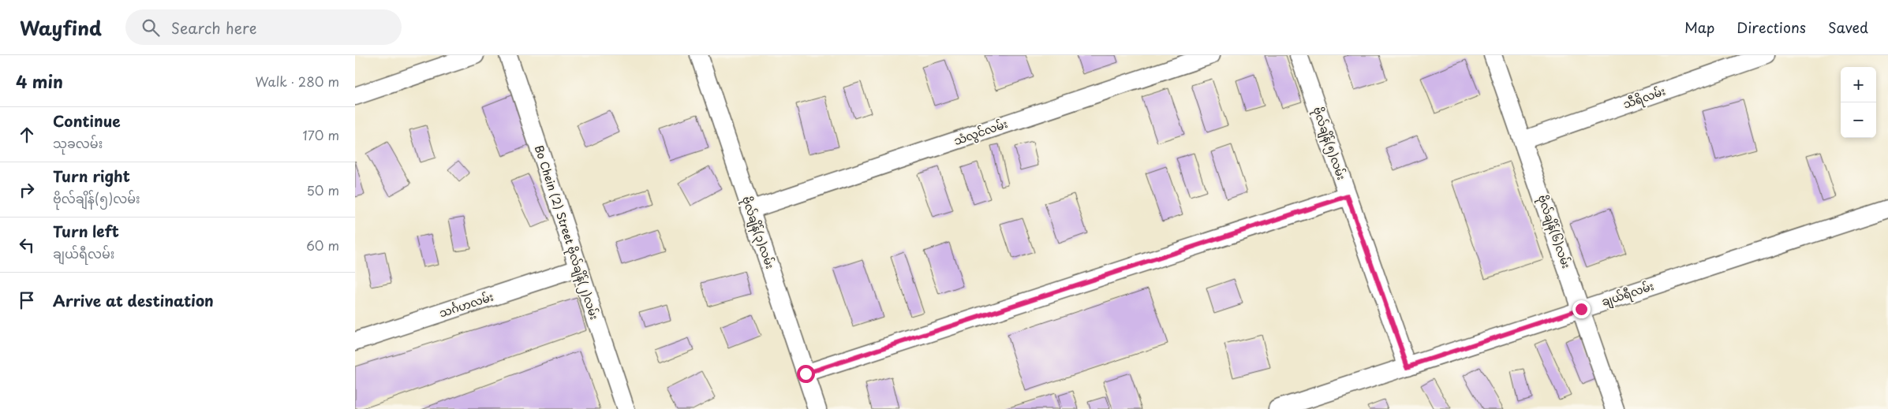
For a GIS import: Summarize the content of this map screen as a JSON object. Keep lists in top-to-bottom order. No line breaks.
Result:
{"streets":{"street":["သီရိလမ်း","သံလွင်လမ်း","ဗိုလ်ချိန်(၅)လမ်း","ဗိုလ်ချိန်(၆)လမ်း","Bo Chein (2) Street ဗိုလ်ချိန်(၂)လမ်း","ဗိုလ်ချိန်(၃)လမ်း","ချယ်ရီလမ်း","သင်္ဂဟလမ်း"]},"crossings":[["သီရိလမ်း","ဗိုလ်ချိန်(၆)လမ်း"],["သံလွင်လမ်း","ဗိုလ်ချိန်(၃)လမ်း"],["ဗိုလ်ချိန်(၅)လမ်း","ချယ်ရီလမ်း"],["ဗိုလ်ချိန်(၆)လမ်း","ချယ်ရီလမ်း"],["Bo Chein (2) Street ဗိုလ်ချိန်(၂)လမ်း","သင်္ဂဟလမ်း"]],"page":{"header":"Wayfind","search":"Search here","nav":["Map","Directions","Saved"],"heading":["4 min","Walk · 280 m"],"map_buttons":["+","−"],"list":[["Continue","သုခလမ်း","170 m"],["Turn right","ဗိုလ်ချိန်(၅)လမ်း","50 m"],["Turn left","ချယ်ရီလမ်း","60 m"],"Arrive at destination"]}}
